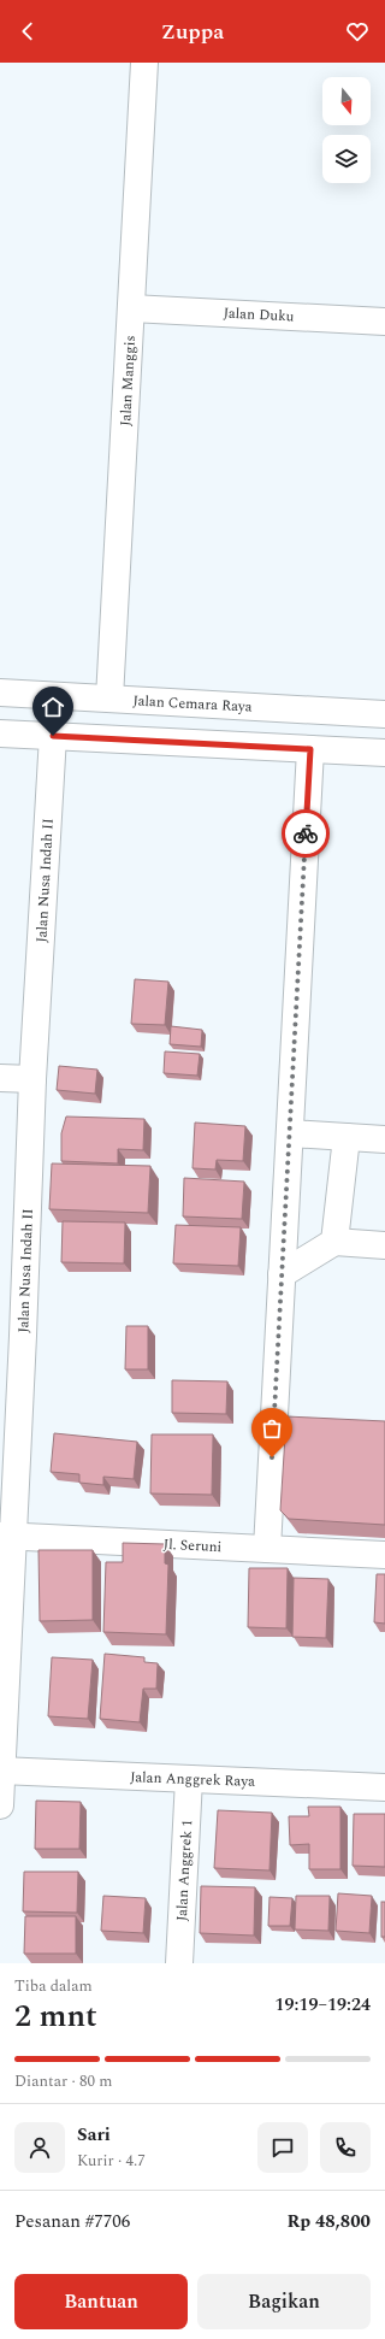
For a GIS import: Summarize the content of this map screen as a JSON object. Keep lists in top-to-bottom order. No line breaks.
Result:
{"streets":{"street":["Jalan Duku","Jalan Manggis","Jalan Cemara Raya","Jalan Nusa Indah II","Jl. Seruni","Jalan Anggrek Raya","Jalan Anggrek 1"]},"crossings":[["Jalan Duku","Jalan Manggis"],["Jalan Manggis","Jalan Cemara Raya"],["Jalan Nusa Indah II","Jl. Seruni"],["Jalan Nusa Indah II","Jalan Anggrek Raya"],["Jalan Anggrek Raya","Jalan Anggrek 1"]],"north":"bottom","page":{"header":"Zuppa","heading":["2 mnt","Tiba dalam","19:19–19:24"],"panel":["Sari","Kurir · 4.7","Pesanan #7706","Rp 48,800"],"bar":"Diantar · 80 m","buttons":["Bantuan","Bagikan"]}}
